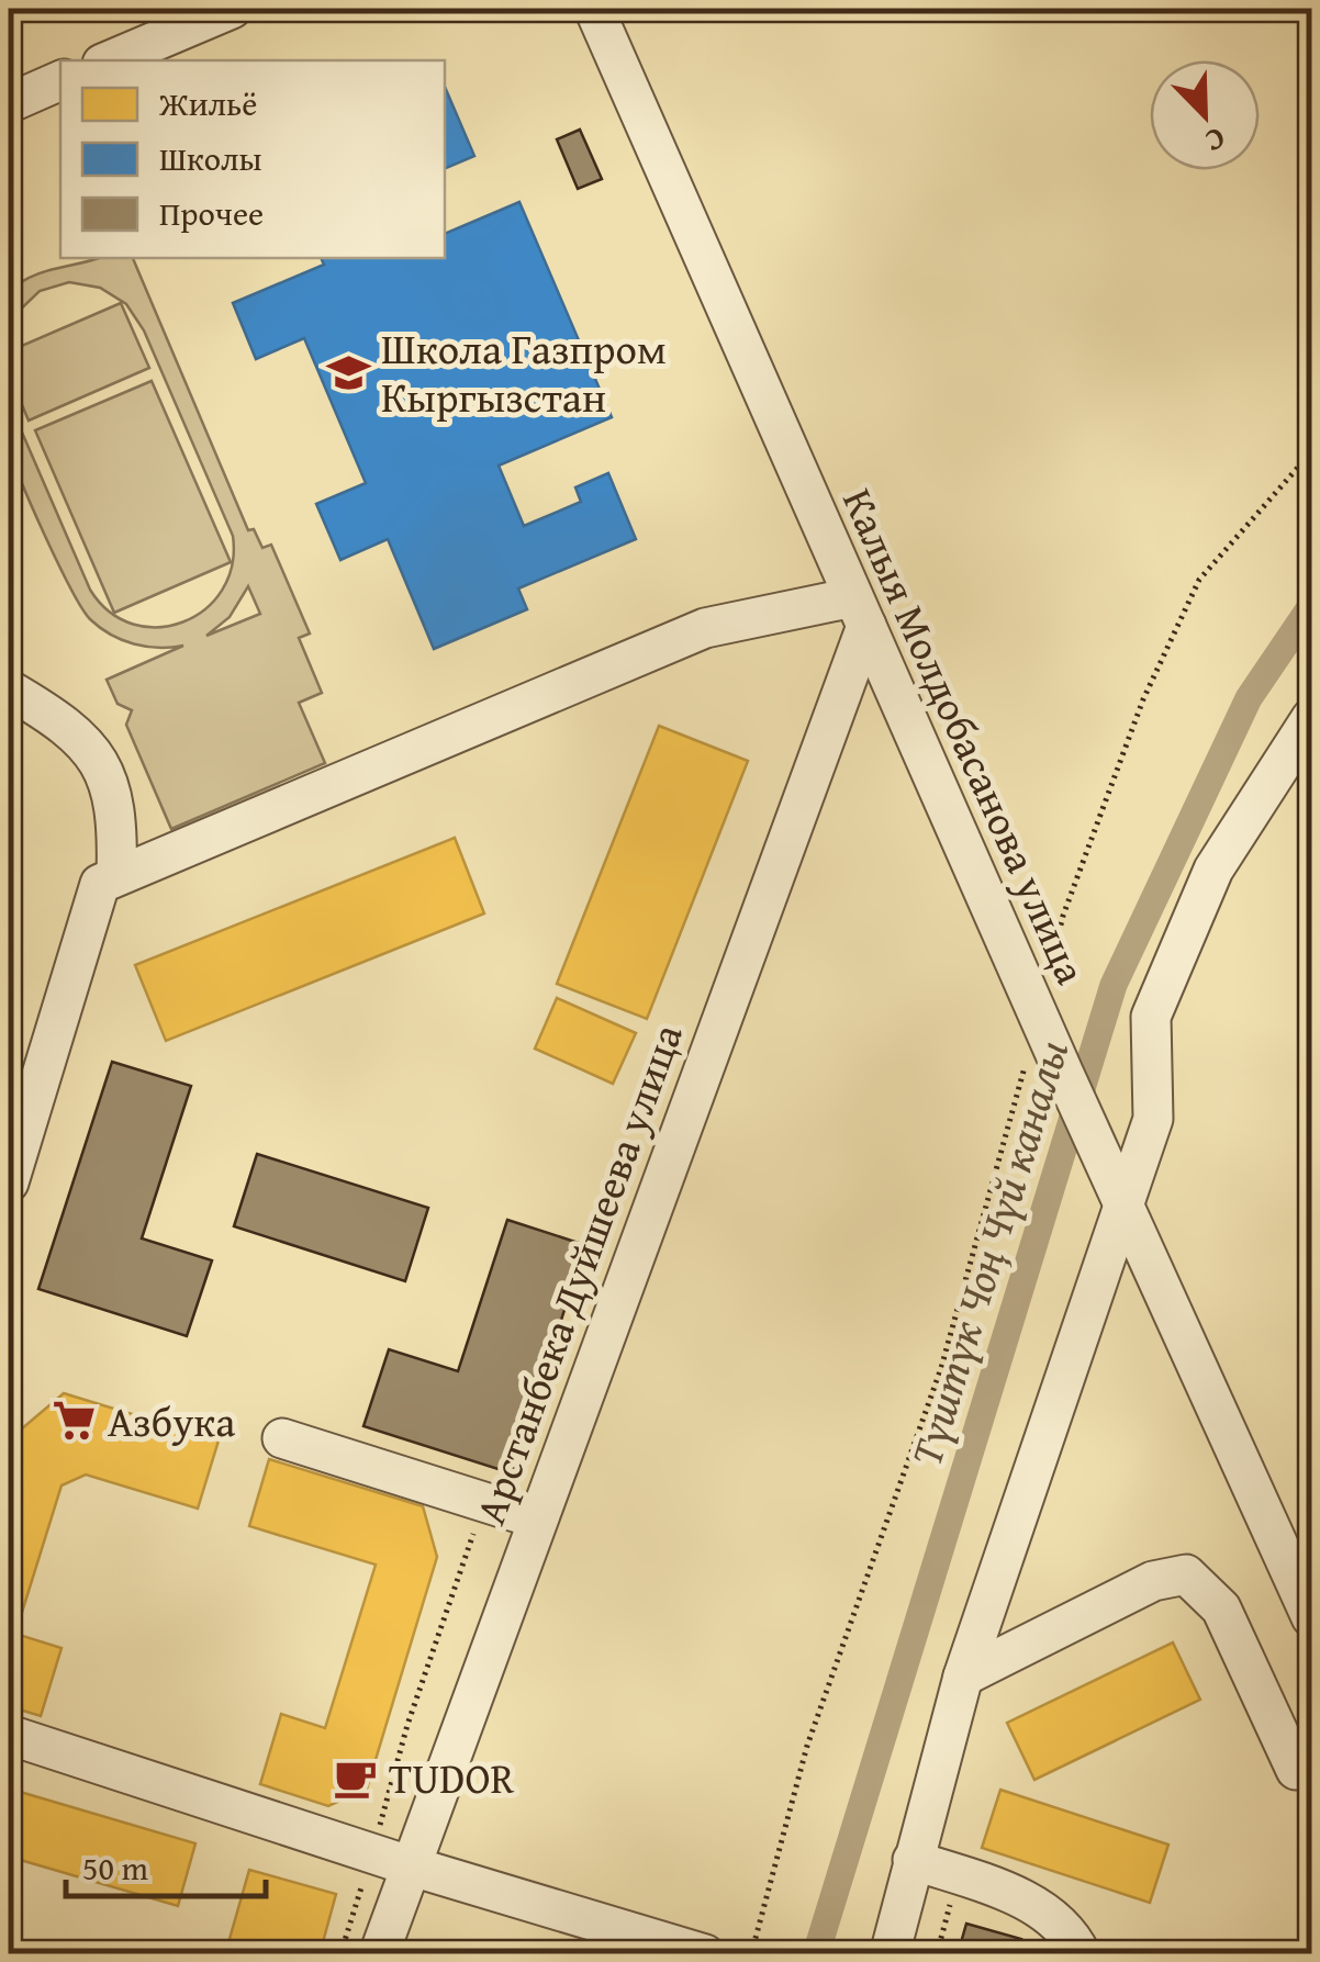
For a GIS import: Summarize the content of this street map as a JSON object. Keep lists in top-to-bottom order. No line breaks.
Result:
{"streets":{"street":["Калыя Молдобасанова улица","Арстанбека Дуйшеева улица"]},"crossings":[["Калыя Молдобасанова улица","Арстанбека Дуйшеева улица"]],"water":["Түштүк Чоң Чүй каналы"],"places":{"school or university":["Школа Газпром Кыргызстан"],"supermarket":["Азбука"],"cafe":["TUDOR"]},"legend":["Жильё","Школы","Прочее"],"scale_bar":"50 m","north":"bottom right"}
